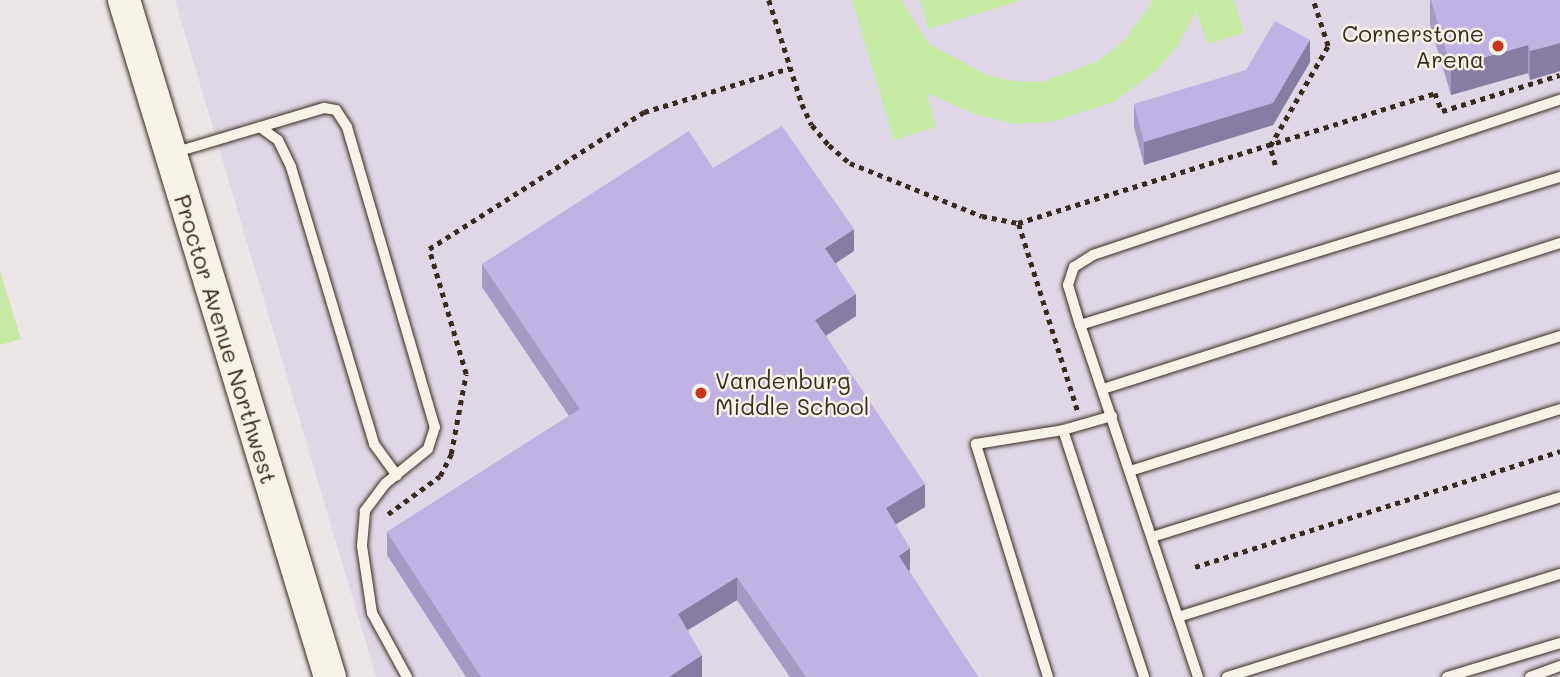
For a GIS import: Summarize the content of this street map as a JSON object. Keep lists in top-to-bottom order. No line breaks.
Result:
{"streets":{"street":["Proctor Avenue Northwest"]},"places":["Cornerstone Arena","Vandenburg Middle School"]}
